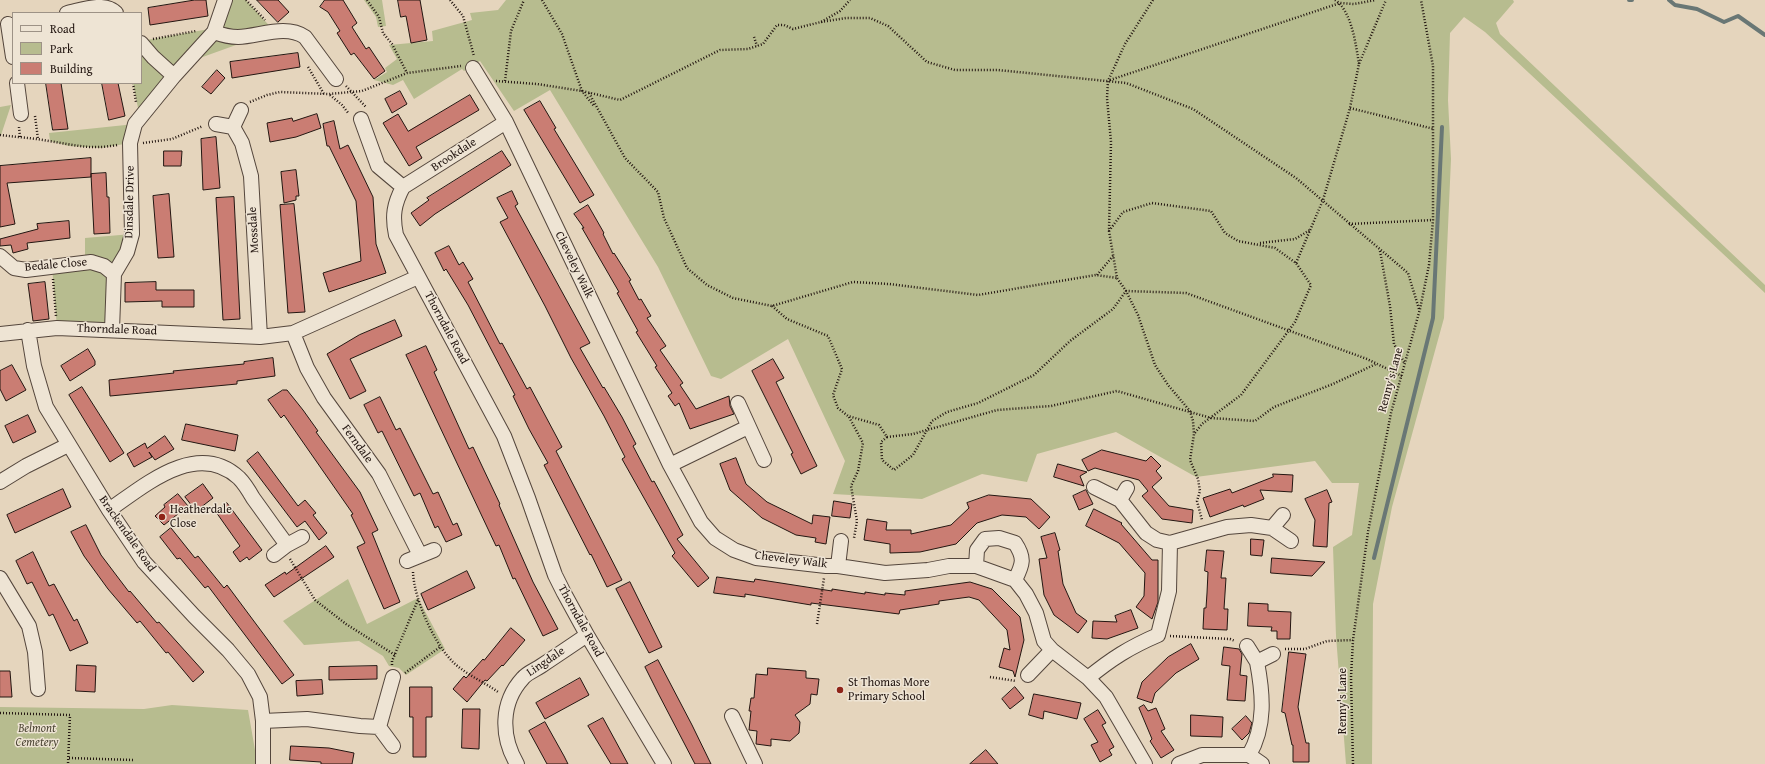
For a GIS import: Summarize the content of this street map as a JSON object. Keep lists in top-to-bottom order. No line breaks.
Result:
{"streets":{"street":["Brookdale","Dinsdale Drive","Mossdale","Bedale Close","Cheveley Walk","Thorndale Road","Ferndale","Brackendale Road","Lingdale"],"path":["Renny's Lane"]},"crossings":[["Brookdale","Cheveley Walk"],["Dinsdale Drive","Bedale Close"],["Mossdale","Thorndale Road"],["Thorndale Road","Ferndale"],["Thorndale Road","Brackendale Road"],["Thorndale Road","Lingdale"]],"parks":["Belmont Cemetery"],"places":["Heatherdale Close","St Thomas More Primary School"],"legend":["Road","Park","Building"]}
